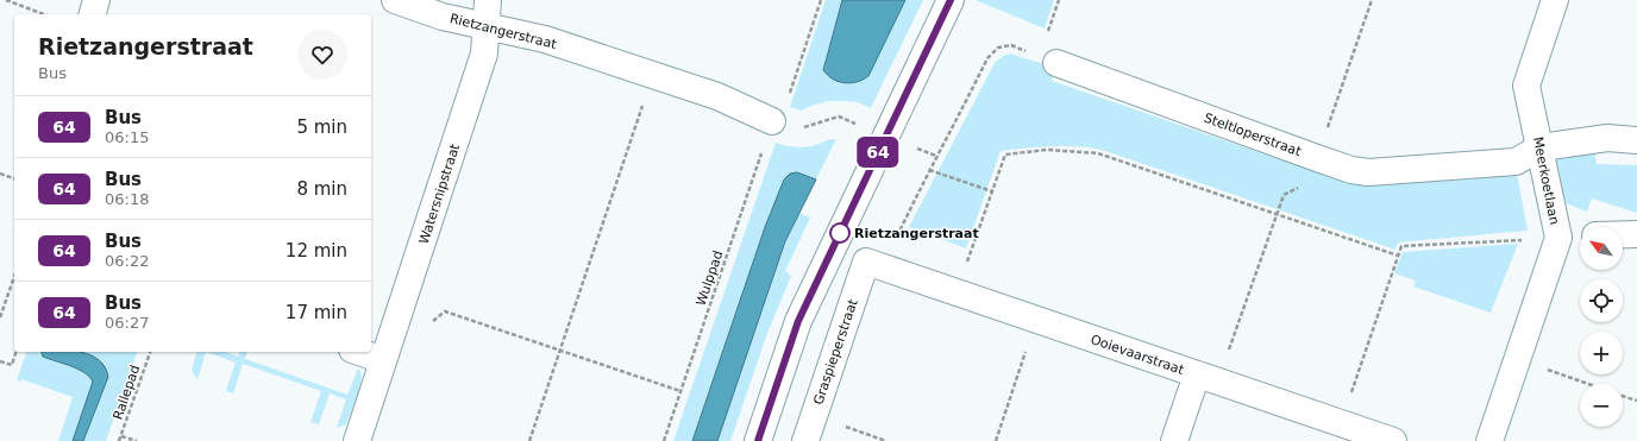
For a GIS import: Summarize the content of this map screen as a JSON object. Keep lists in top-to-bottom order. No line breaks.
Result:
{"streets":{"street":["Rietzangerstraat","Steltloperstraat","Meerkoetlaan","Watersnipstraat","Graspieperstraat","Ooievaarstraat"],"path":["Wulppad","Rallepad"]},"crossings":[["Rietzangerstraat","Watersnipstraat"],["Rietzangerstraat","Wulppad"],["Steltloperstraat","Meerkoetlaan"],["Graspieperstraat","Ooievaarstraat"]],"places":["Rietzangerstraat"],"lines":["bus line 64"],"north":"top left","page":{"on_map":"64","heading":["Rietzangerstraat","Bus"],"list":[{"mark":"64","name":"Bus","note":"06:15","value":"5 min"},{"mark":"64","name":"Bus","note":"06:18","value":"8 min"},{"mark":"64","name":"Bus","note":"06:22","value":"12 min"},{"mark":"64","name":"Bus","note":"06:27","value":"17 min"}],"map_buttons":["+","−"]}}
